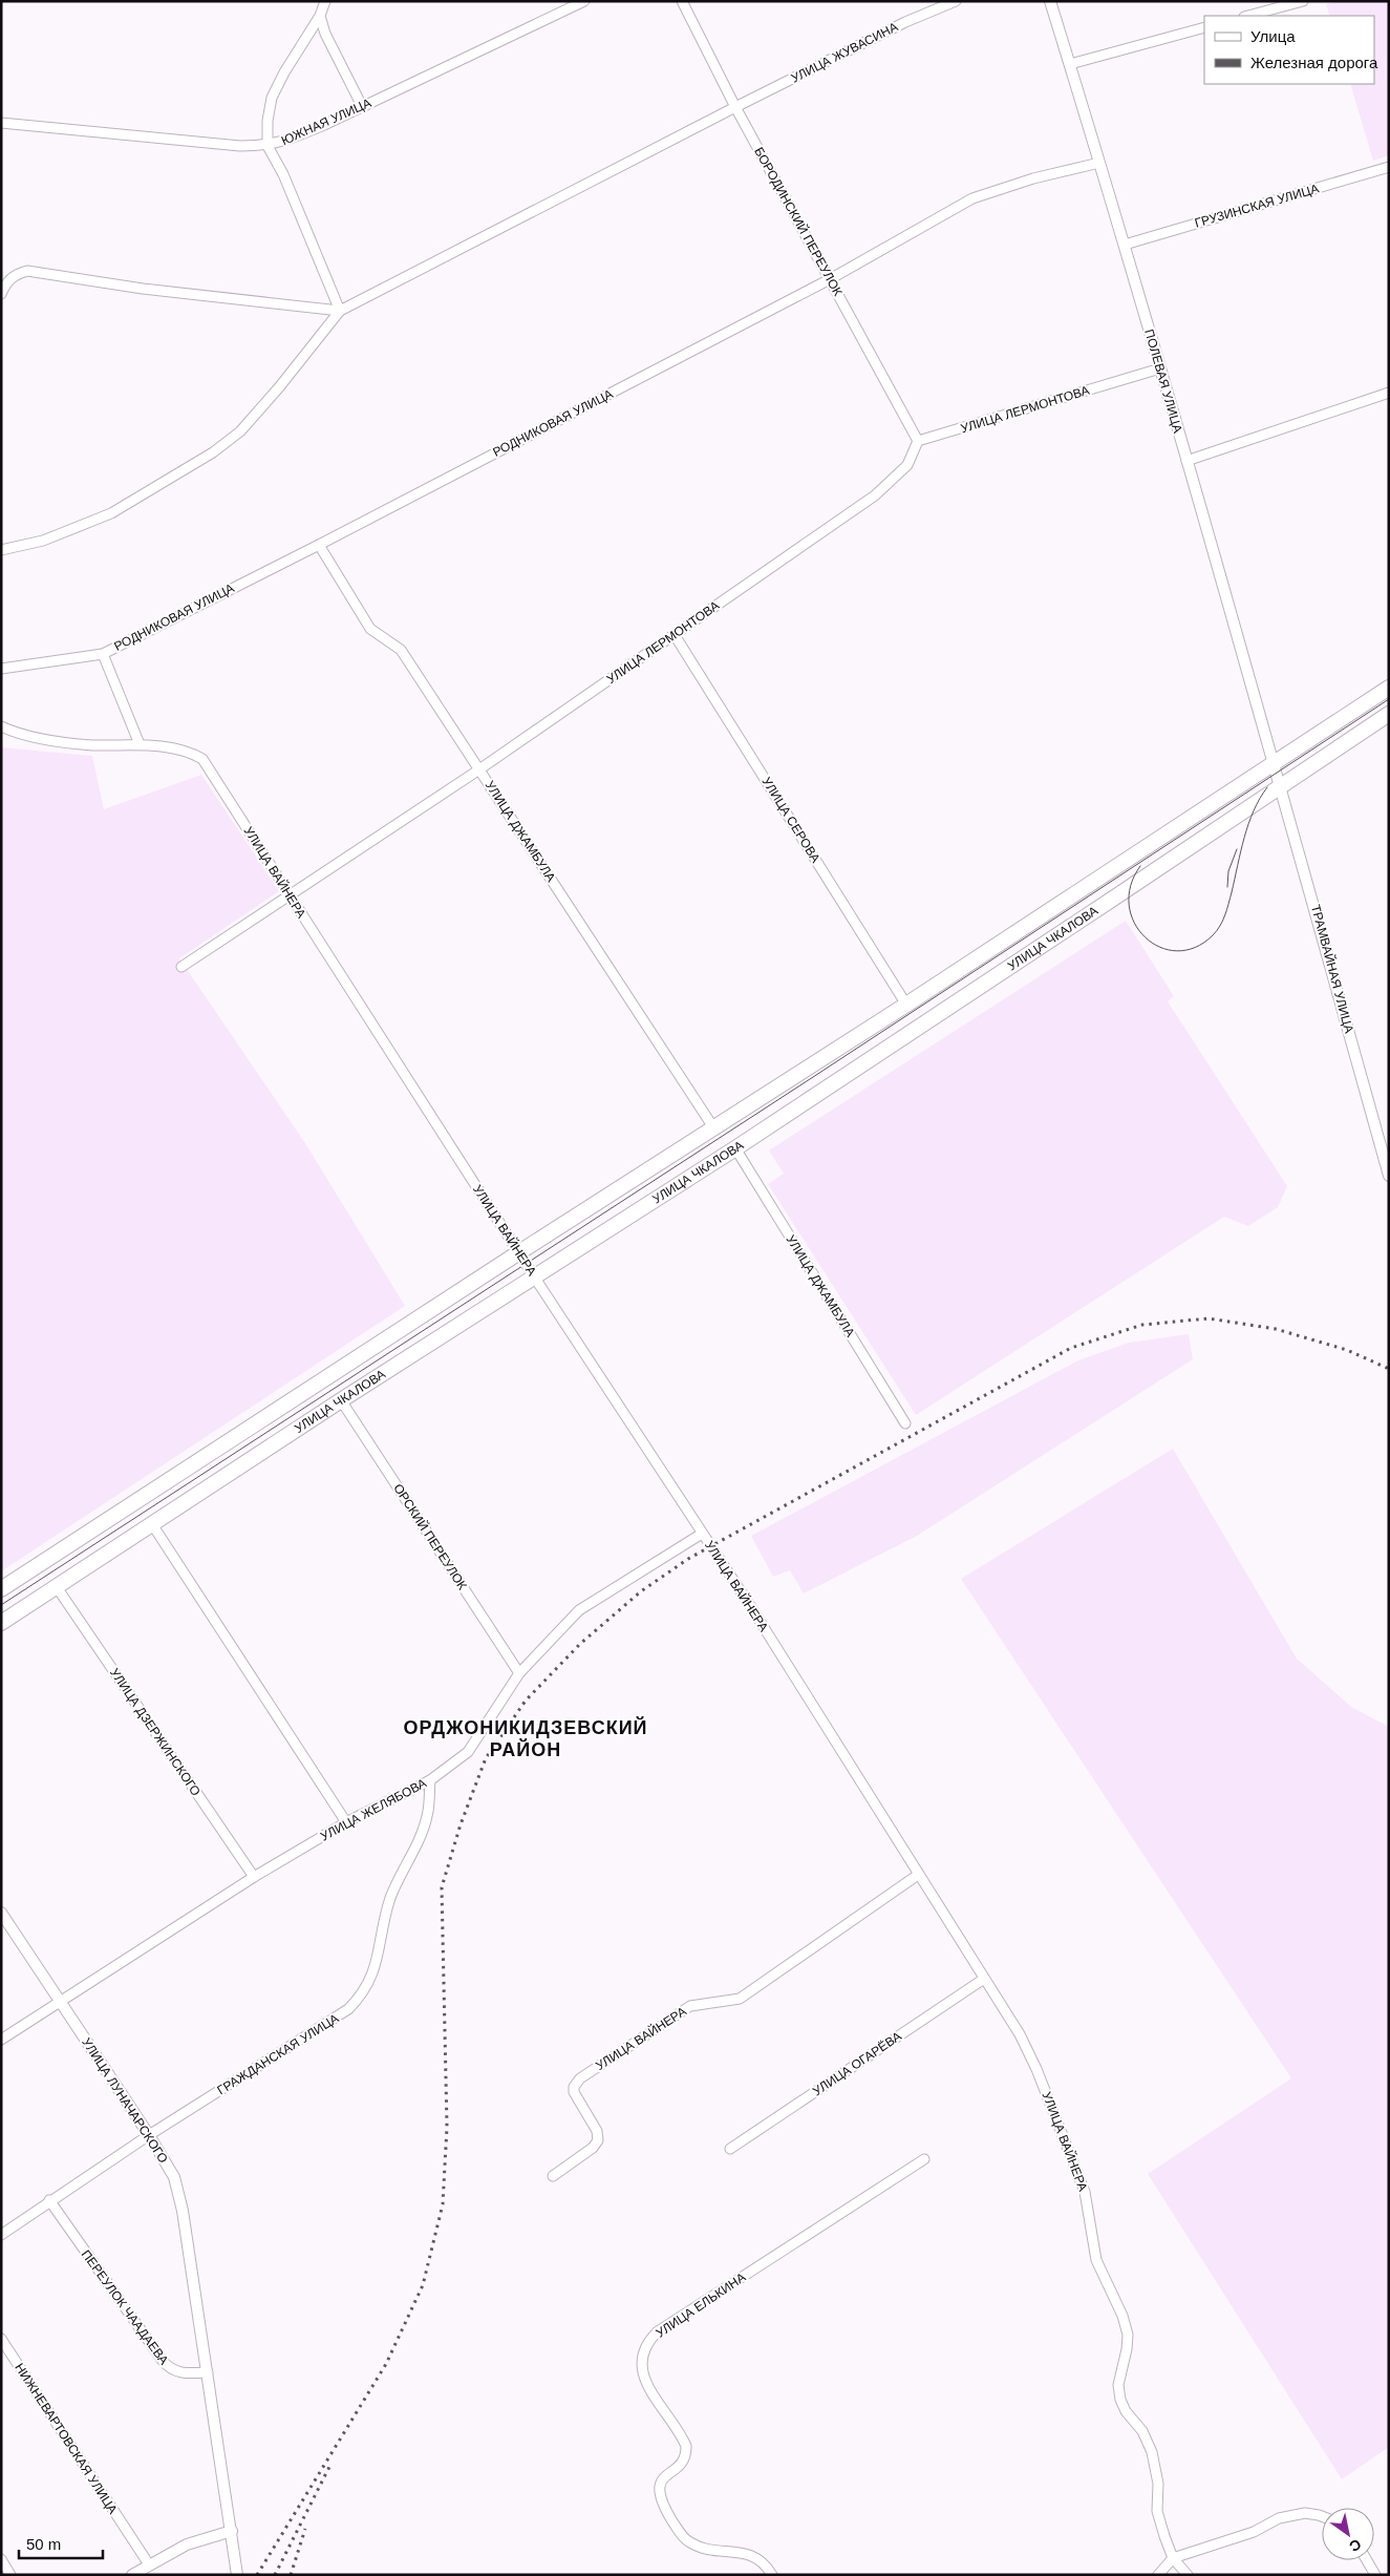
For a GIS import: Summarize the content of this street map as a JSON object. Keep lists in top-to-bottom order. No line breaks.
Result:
{"streets":{"main road":["УЛИЦА ЧКАЛОВА"],"street":["УЛИЦА ЖУВАСИНА","ЮЖНАЯ УЛИЦА","ГРУЗИНСКАЯ УЛИЦА","БОРОДИНСКИЙ ПЕРЕУЛОК","ПОЛЕВАЯ УЛИЦА","УЛИЦА ЛЕРМОНТОВА","РОДНИКОВАЯ УЛИЦА","УЛИЦА СЕРОВА","УЛИЦА ДЖАМБУЛА","УЛИЦА ВАЙНЕРА","ТРАМВАЙНАЯ УЛИЦА","ОРСКИЙ ПЕРЕУЛОК","УЛИЦА ДЗЕРЖИНСКОГО","УЛИЦА ЖЕЛЯБОВА","ГРАЖДАНСКАЯ УЛИЦА","УЛИЦА ОГАРЁВА","УЛИЦА ЛУНАЧАРСКОГО","УЛИЦА ЕЛЬКИНА","ПЕРЕУЛОК ЧААДАЕВА","НИЖНЕВАРТОВСКАЯ УЛИЦА"]},"crossings":[["УЛИЦА ЖУВАСИНА","БОРОДИНСКИЙ ПЕРЕУЛОК"],["ГРУЗИНСКАЯ УЛИЦА","ПОЛЕВАЯ УЛИЦА"],["БОРОДИНСКИЙ ПЕРЕУЛОК","УЛИЦА ЛЕРМОНТОВА"],["БОРОДИНСКИЙ ПЕРЕУЛОК","РОДНИКОВАЯ УЛИЦА"],["ПОЛЕВАЯ УЛИЦА","УЛИЦА ЛЕРМОНТОВА"],["ПОЛЕВАЯ УЛИЦА","РОДНИКОВАЯ УЛИЦА"],["ПОЛЕВАЯ УЛИЦА","УЛИЦА ЧКАЛОВА"],["ПОЛЕВАЯ УЛИЦА","ТРАМВАЙНАЯ УЛИЦА"],["УЛИЦА ЛЕРМОНТОВА","УЛИЦА СЕРОВА"],["УЛИЦА ЛЕРМОНТОВА","УЛИЦА ДЖАМБУЛА"],["УЛИЦА ЛЕРМОНТОВА","УЛИЦА ВАЙНЕРА"],["РОДНИКОВАЯ УЛИЦА","УЛИЦА ДЖАМБУЛА"],["УЛИЦА СЕРОВА","УЛИЦА ЧКАЛОВА"],["УЛИЦА ДЖАМБУЛА","УЛИЦА ЧКАЛОВА"],["УЛИЦА ВАЙНЕРА","УЛИЦА ЧКАЛОВА"],["УЛИЦА ВАЙНЕРА","УЛИЦА ЖЕЛЯБОВА"],["УЛИЦА ВАЙНЕРА","УЛИЦА ОГАРЁВА"],["УЛИЦА ЧКАЛОВА","ТРАМВАЙНАЯ УЛИЦА"],["УЛИЦА ЧКАЛОВА","ОРСКИЙ ПЕРЕУЛОК"],["УЛИЦА ЧКАЛОВА","УЛИЦА ДЗЕРЖИНСКОГО"],["ОРСКИЙ ПЕРЕУЛОК","УЛИЦА ЖЕЛЯБОВА"],["УЛИЦА ДЗЕРЖИНСКОГО","УЛИЦА ЖЕЛЯБОВА"],["УЛИЦА ЖЕЛЯБОВА","ГРАЖДАНСКАЯ УЛИЦА"],["УЛИЦА ЖЕЛЯБОВА","УЛИЦА ЛУНАЧАРСКОГО"],["ГРАЖДАНСКАЯ УЛИЦА","УЛИЦА ЛУНАЧАРСКОГО"],["ГРАЖДАНСКАЯ УЛИЦА","ПЕРЕУЛОК ЧААДАЕВА"],["УЛИЦА ЛУНАЧАРСКОГО","ПЕРЕУЛОК ЧААДАЕВА"]],"districts":["ОРДЖОНИКИДЗЕВСКИЙ РАЙОН"],"legend":["Улица","Железная дорога"],"scale_bar":"50 m","north":"bottom right"}
